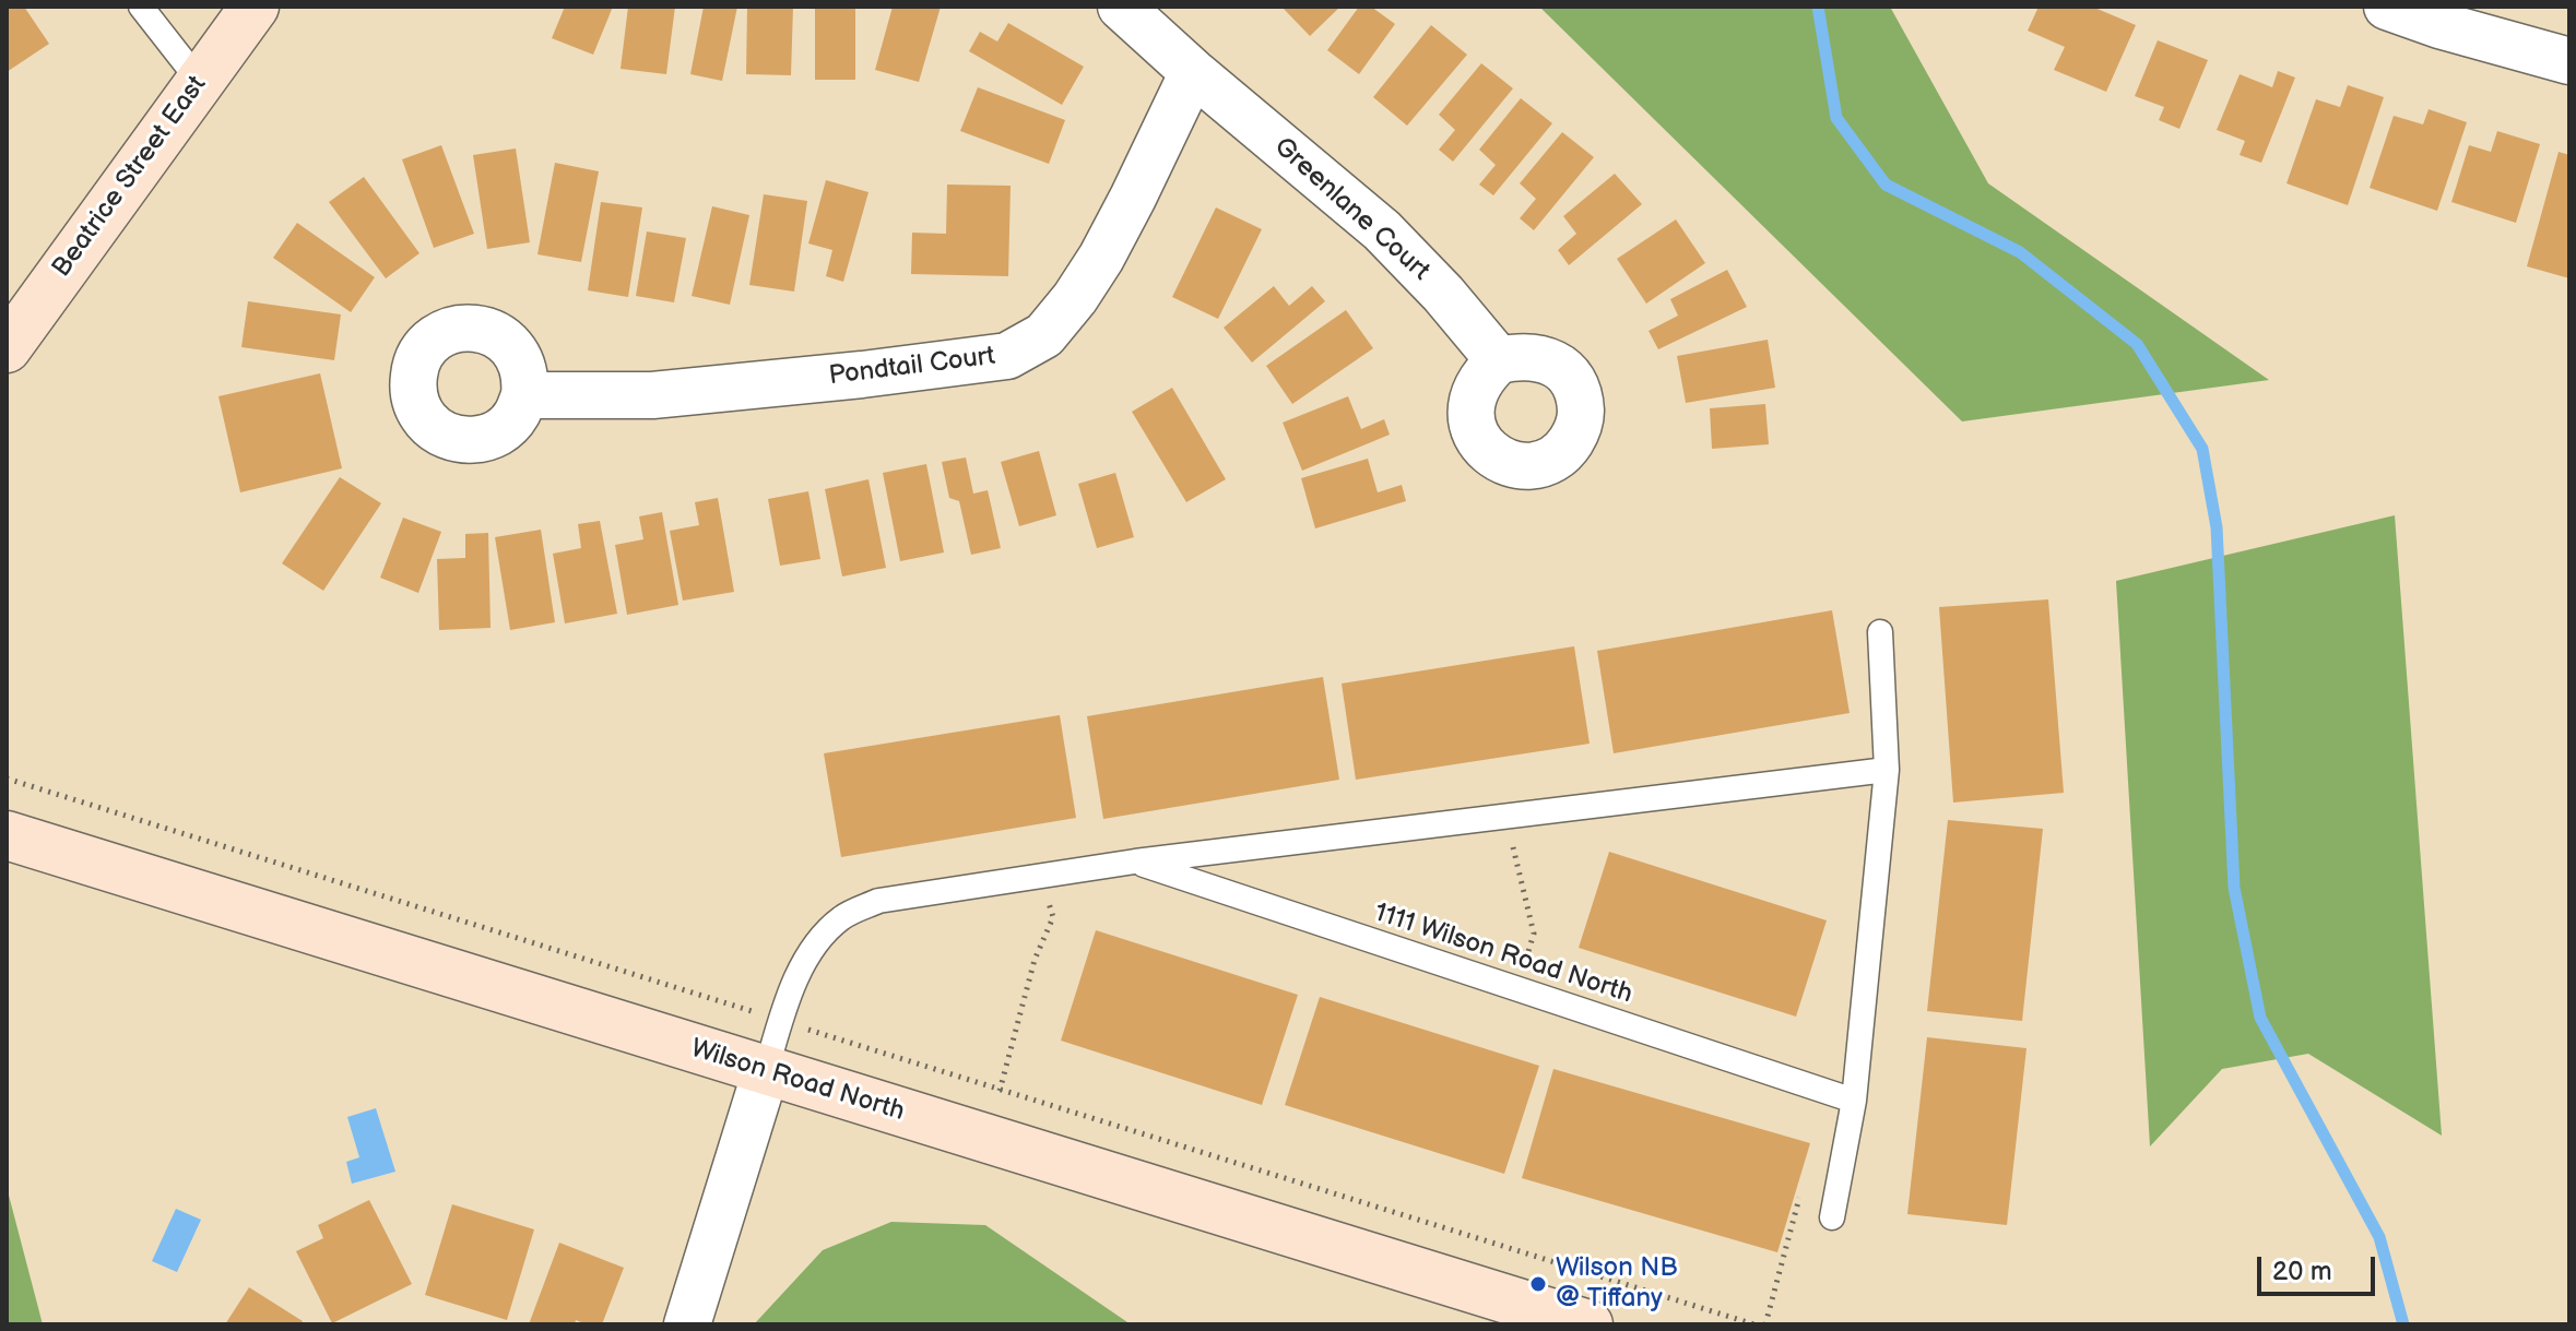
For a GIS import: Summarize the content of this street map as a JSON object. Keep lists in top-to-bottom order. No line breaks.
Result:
{"streets":{"main road":["Beatrice Street East","Wilson Road North"],"street":["Greenlane Court","Pondtail Court"],"lane":["1111 Wilson Road North"]},"crossings":[["Greenlane Court","Pondtail Court"],["1111 Wilson Road North","Wilson Road North"]],"places":["Wilson NB @ Tiffany"],"scale_bar":"20 m"}
